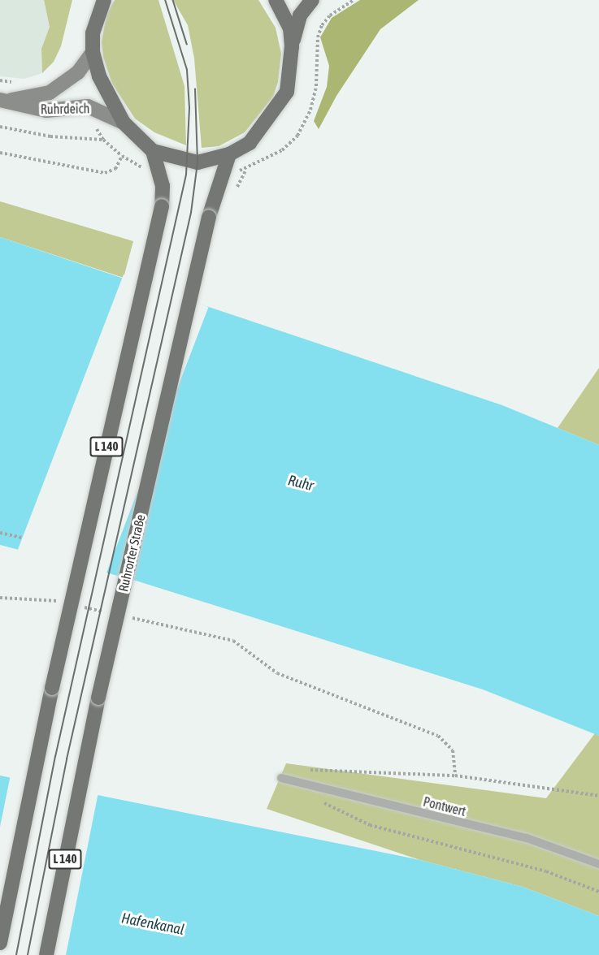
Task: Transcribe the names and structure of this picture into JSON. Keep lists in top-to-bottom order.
{
  "streets": {
    "main road": ["Ruhrdeich", "L 140", "Ruhrorter Straße"],
    "lane": ["Pontwert"]
  },
  "water": ["Ruhr", "Hafenkanal"]
}
